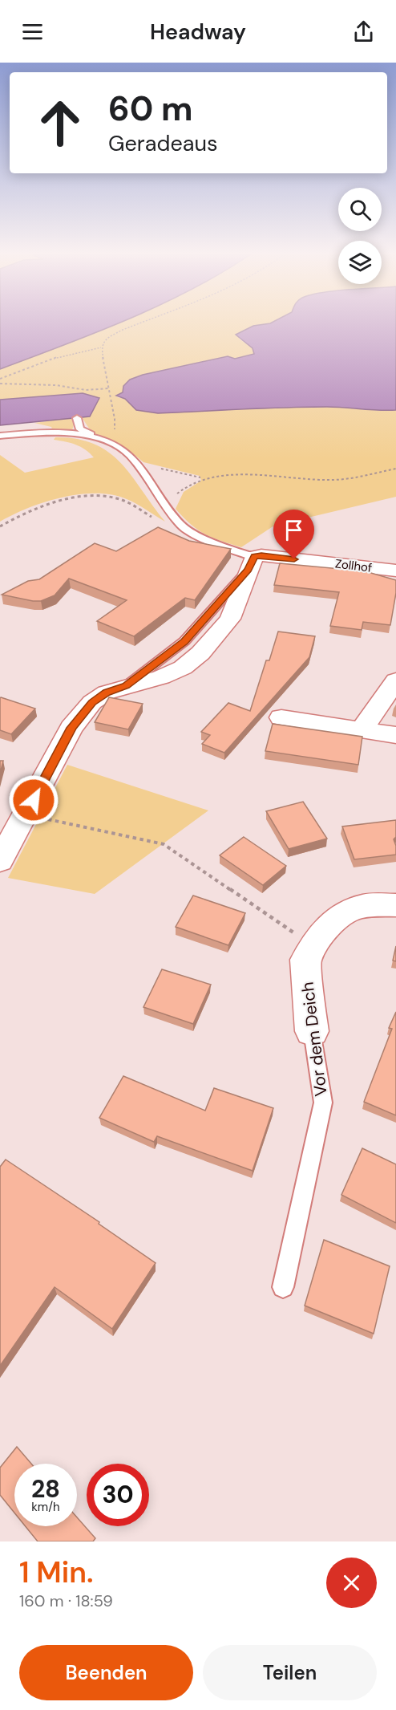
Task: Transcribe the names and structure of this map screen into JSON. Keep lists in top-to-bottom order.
{
  "streets": {
    "street": ["Zollhof", "Vor dem Deich"]
  },
  "page": {
    "header": "Headway",
    "turn": ["60 m", "Geradeaus"],
    "speed": "28 km/h",
    "limit": "30",
    "heading": ["1 Min.", "160 m · 18:59"],
    "buttons": ["Beenden", "Teilen"]
  }
}
